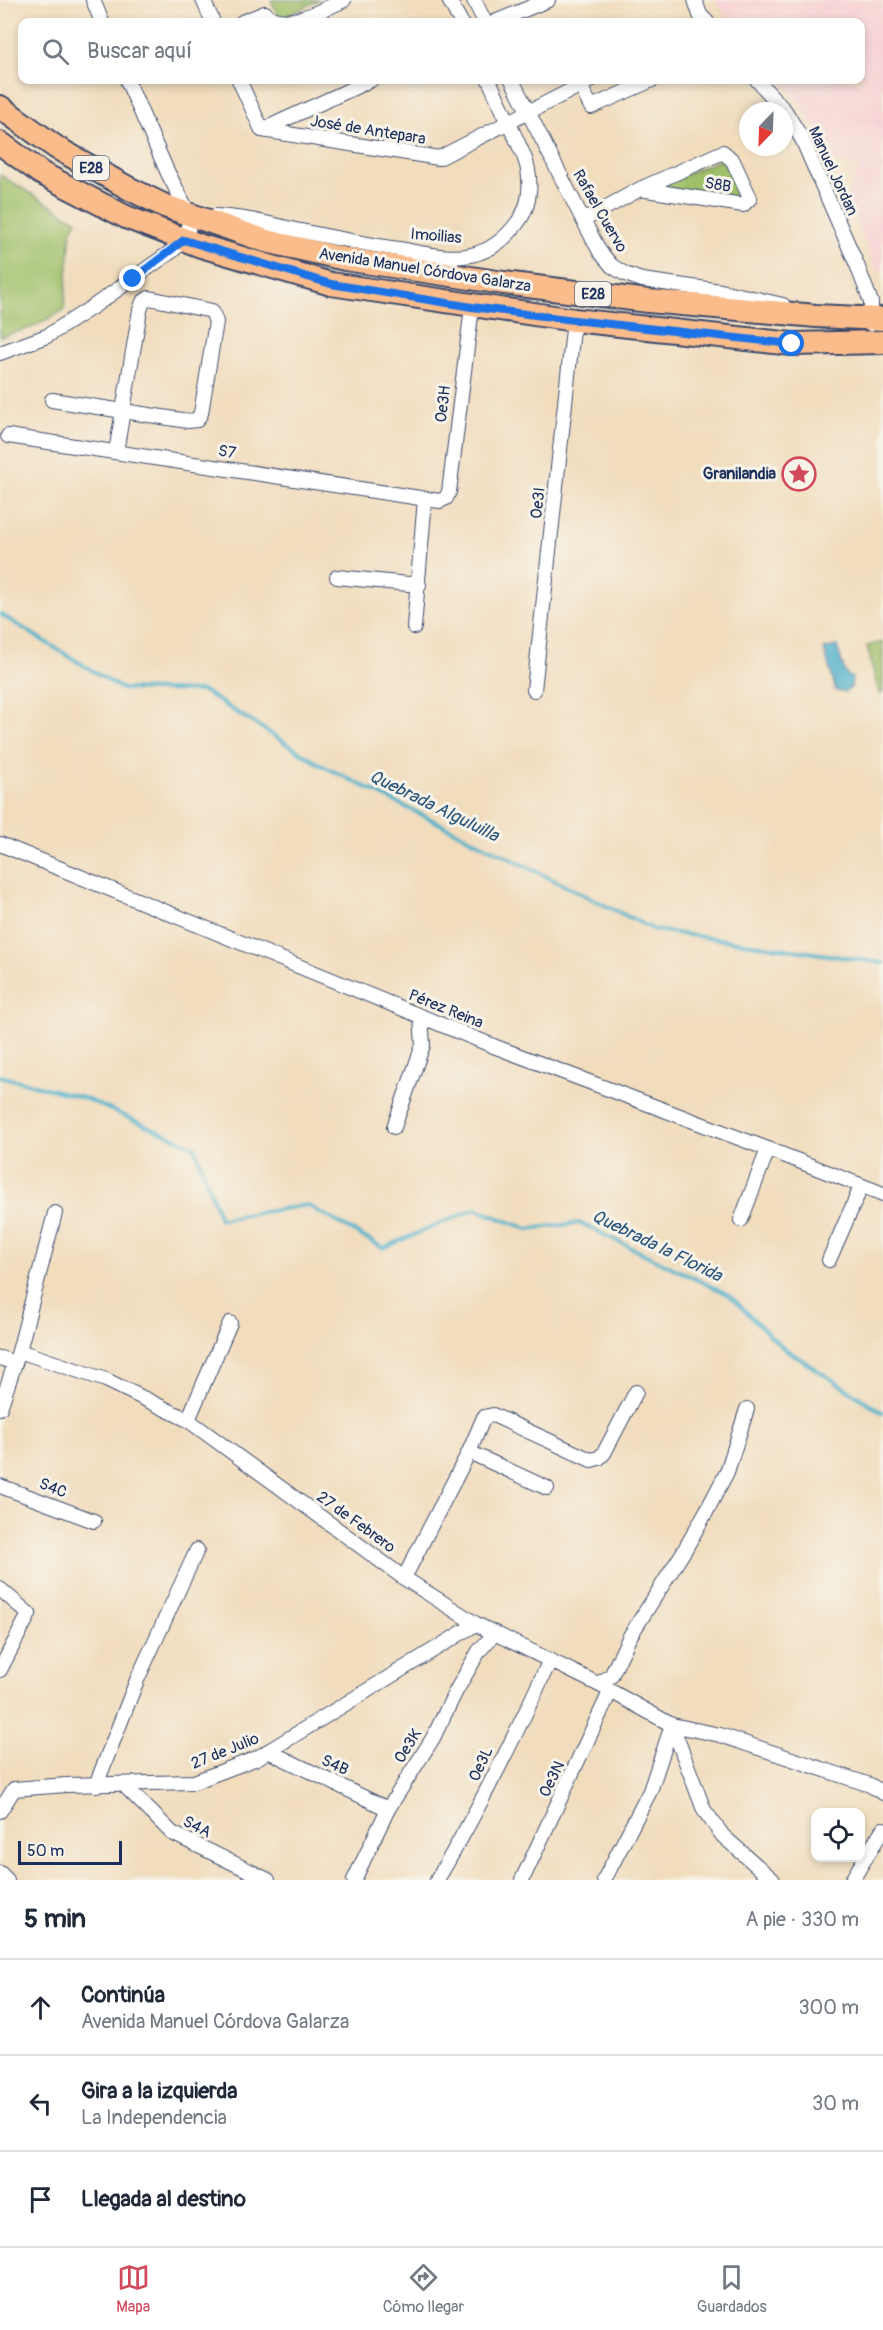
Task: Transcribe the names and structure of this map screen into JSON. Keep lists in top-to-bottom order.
{
  "streets": {
    "main road": ["E28", "Avenida Manuel Córdova Galarza"],
    "street": [
      "José de Antepara",
      "Manuel Jordan",
      "S8B",
      "Rafael Cuervo",
      "Imoilias",
      "Oe3H",
      "S7",
      "Oe3I",
      "Pérez Reina",
      "S4C",
      "27 de Febrero",
      "Oe3K",
      "27 de Julio",
      "Oe3L",
      "S4B",
      "Oe3N",
      "S4A"
    ]
  },
  "crossings": [
    ["José de Antepara", "Rafael Cuervo"],
    ["José de Antepara", "Imoilias"],
    ["Manuel Jordan", "Avenida Manuel Córdova Galarza"],
    ["S8B", "Rafael Cuervo"],
    ["Rafael Cuervo", "Avenida Manuel Córdova Galarza"],
    ["Imoilias", "Avenida Manuel Córdova Galarza"],
    ["Avenida Manuel Córdova Galarza", "Oe3H"],
    ["Avenida Manuel Córdova Galarza", "Oe3I"],
    ["Oe3H", "S7"],
    ["27 de Febrero", "Oe3K"],
    ["27 de Febrero", "27 de Julio"],
    ["27 de Febrero", "Oe3L"],
    ["27 de Febrero", "Oe3N"],
    ["Oe3K", "S4B"],
    ["27 de Julio", "S4B"],
    ["27 de Julio", "S4A"]
  ],
  "water": ["Quebrada Alguluilla", "Quebrada la Florida"],
  "places": {
    "place": ["Granilandia"]
  },
  "scale_bar": "50 m",
  "north": "bottom left",
  "page": {
    "search": "Buscar aquí",
    "scale": "50 m",
    "heading": ["5 min", "A pie · 330 m"],
    "list": [
      ["Continúa", "Avenida Manuel Córdova Galarza", "300 m"],
      ["Gira a la izquierda", "La Independencia", "30 m"],
      "Llegada al destino"
    ],
    "nav": ["Mapa", "Cómo llegar", "Guardados"]
  }
}
